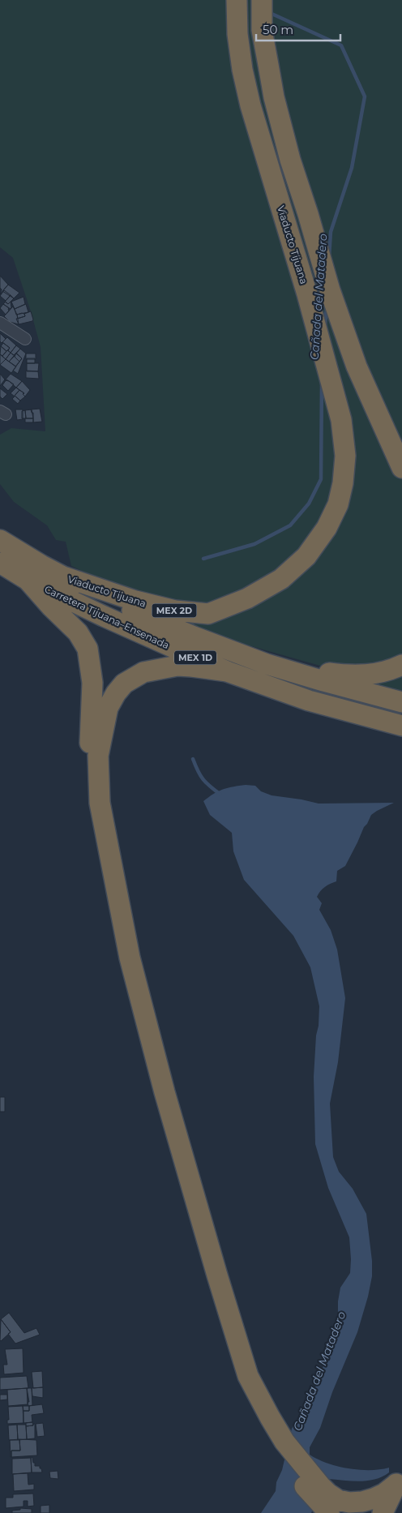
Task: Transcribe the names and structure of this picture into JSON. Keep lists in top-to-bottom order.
{
  "streets": {
    "highway": [
      "Viaducto Tijuana",
      "MEX 2D",
      "Carretera Tijuana–Ensenada",
      "MEX 1D"
    ]
  },
  "crossings": [
    ["Viaducto Tijuana", "Carretera Tijuana–Ensenada"],
    ["Carretera Tijuana–Ensenada", "MEX 1D"]
  ],
  "water": ["Cañada del Matadero"],
  "scale_bar": "50 m"
}
